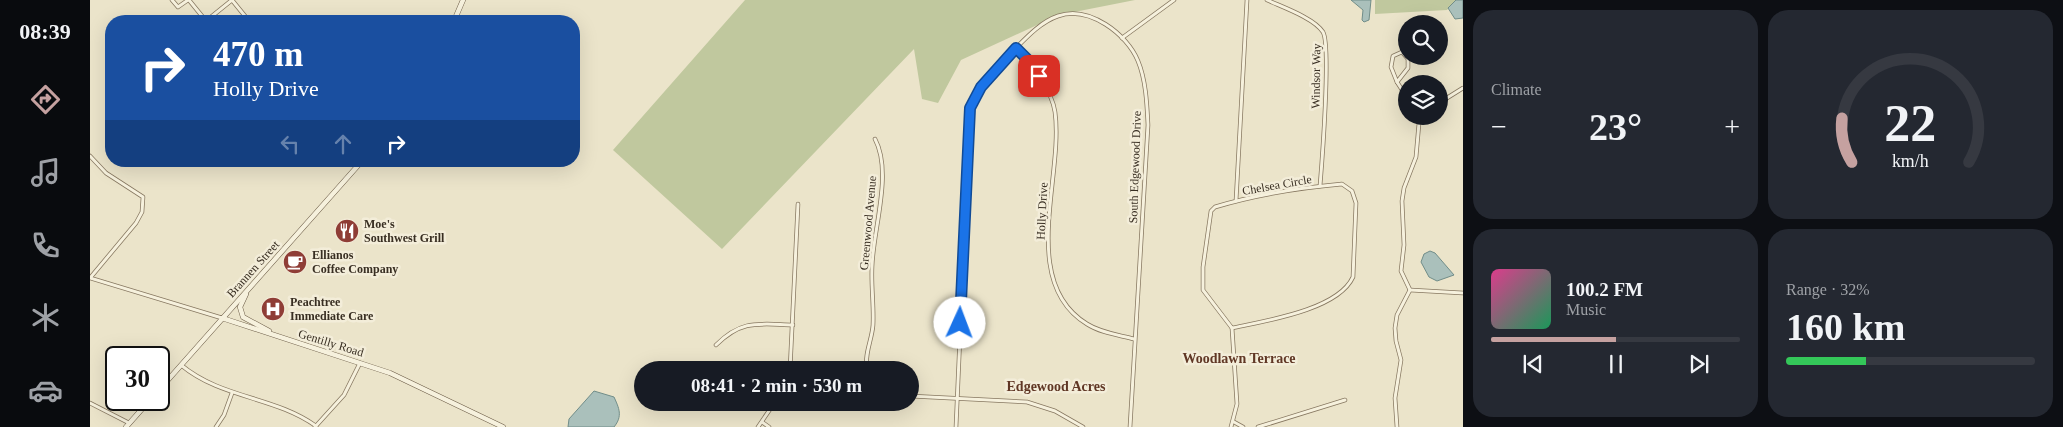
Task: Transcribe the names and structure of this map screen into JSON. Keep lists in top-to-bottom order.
{
  "streets": {
    "street": [
      "Windsor Way",
      "South Edgewood Drive",
      "Chelsea Circle",
      "Holly Drive",
      "Greenwood Avenue",
      "Brannen Street",
      "Gentilly Road"
    ]
  },
  "crossings": [
    ["Windsor Way", "Chelsea Circle"],
    ["South Edgewood Drive", "Holly Drive"],
    ["Brannen Street", "Gentilly Road"]
  ],
  "districts": ["Woodlawn Terrace", "Edgewood Acres"],
  "places": {
    "restaurant": ["Moe's Southwest Grill"],
    "cafe": ["Ellianos Coffee Company"],
    "hospital": ["Peachtree Immediate Care"]
  },
  "page": {
    "tabs": "08:39",
    "tile": [
      "Climate",
      ["Range · 32%", "160 km"]
    ],
    "turn": ["470 m", "Holly Drive"],
    "heat": ["−", "23°", "+"],
    "song": ["100.2 FM", "Music"],
    "limit": "30",
    "trip": "08:41 · 2 min · 530 m",
    "gauge": ["22", "km/h"]
  }
}
